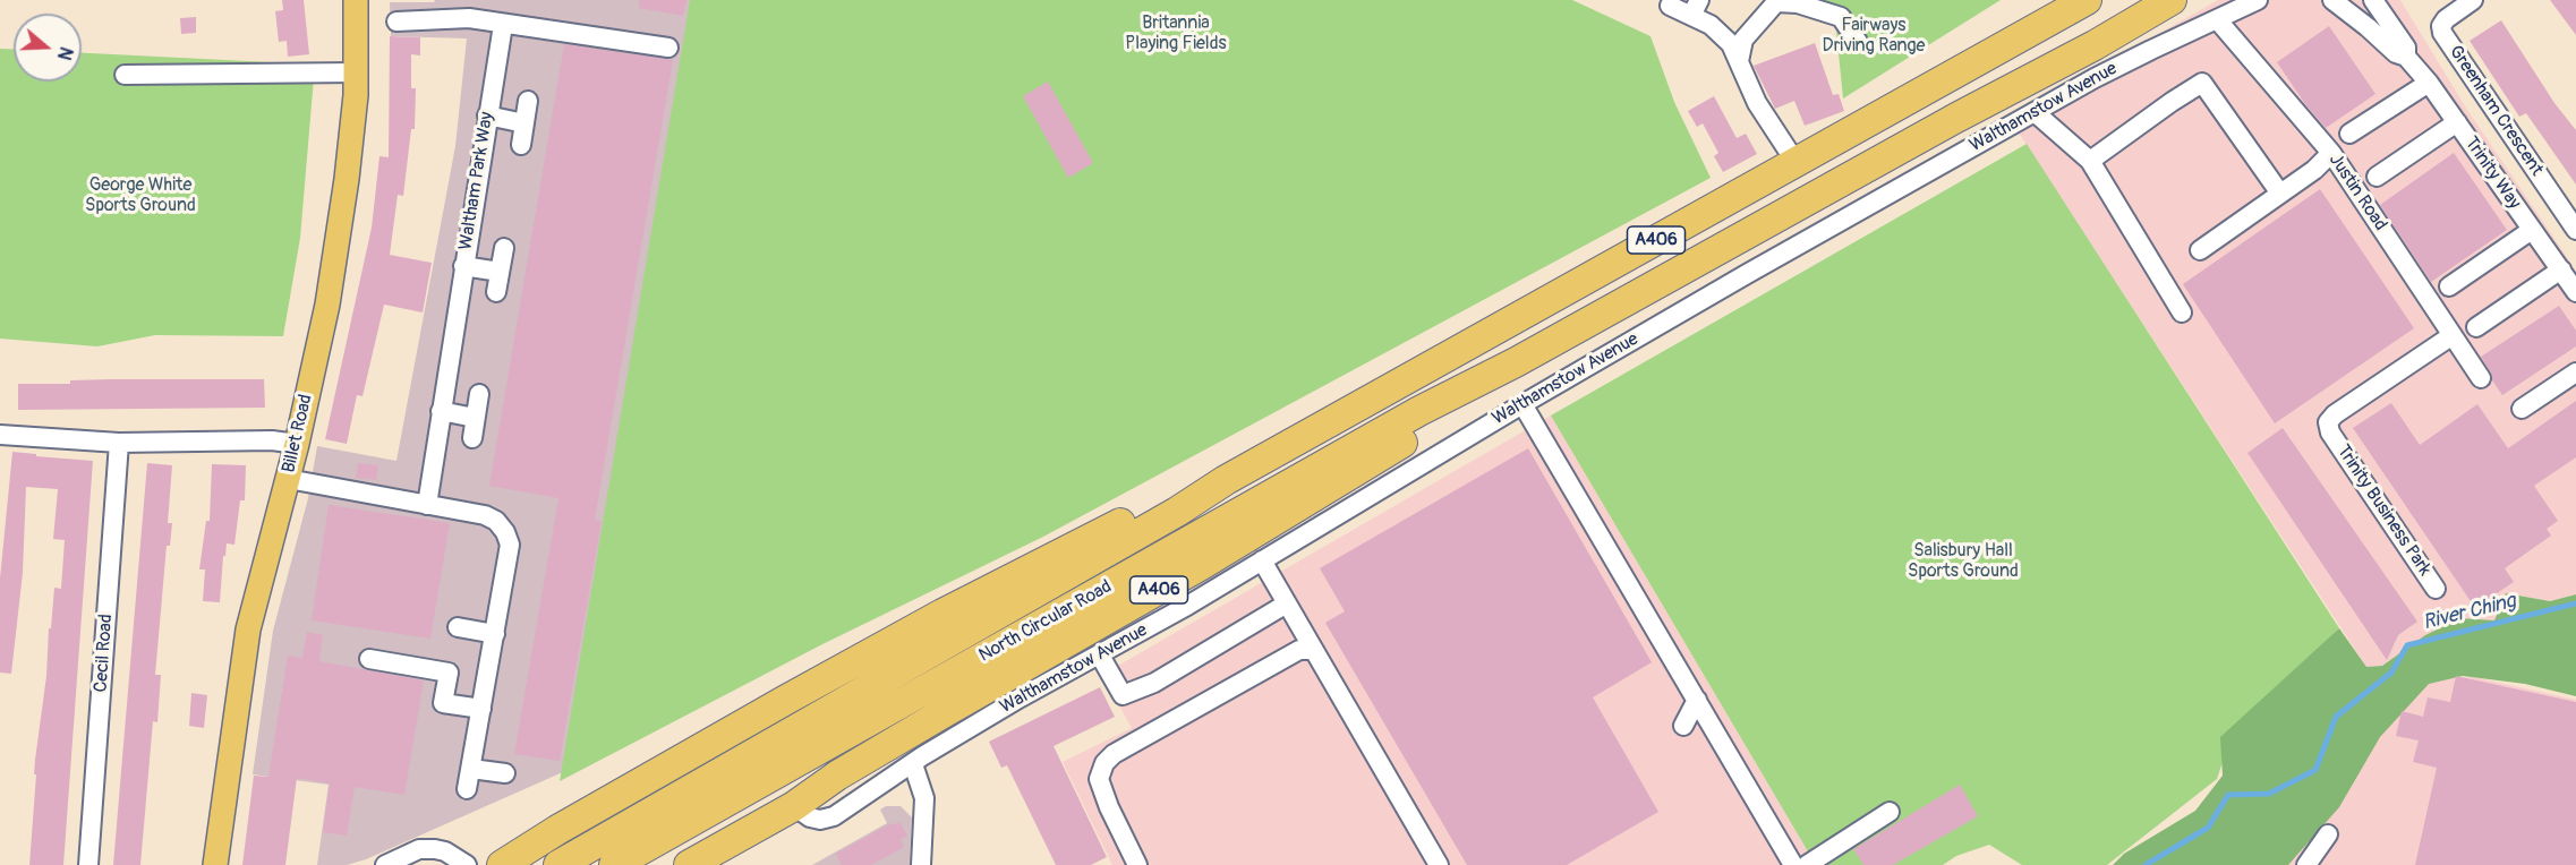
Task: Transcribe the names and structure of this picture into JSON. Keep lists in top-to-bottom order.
{
  "streets": {
    "highway": ["Walthamstow Avenue", "A406", "North Circular Road"],
    "main road": ["Billet Road"],
    "street": [
      "Greenham Crescent",
      "Trinity Way",
      "Waltham Park Way",
      "Justin Road",
      "Trinity Business Park",
      "Cecil Road"
    ]
  },
  "crossings": [
    ["Walthamstow Avenue", "Justin Road"],
    ["Walthamstow Avenue", "A406"],
    ["Walthamstow Avenue", "North Circular Road"],
    ["Justin Road", "Trinity Business Park"],
    ["A406", "North Circular Road"]
  ],
  "water": ["River Ching"],
  "parks": [
    "Britannia Playing Fields",
    "Fairways Driving Range",
    "George White Sports Ground",
    "Salisbury Hall Sports Ground"
  ],
  "north": "right"
}
